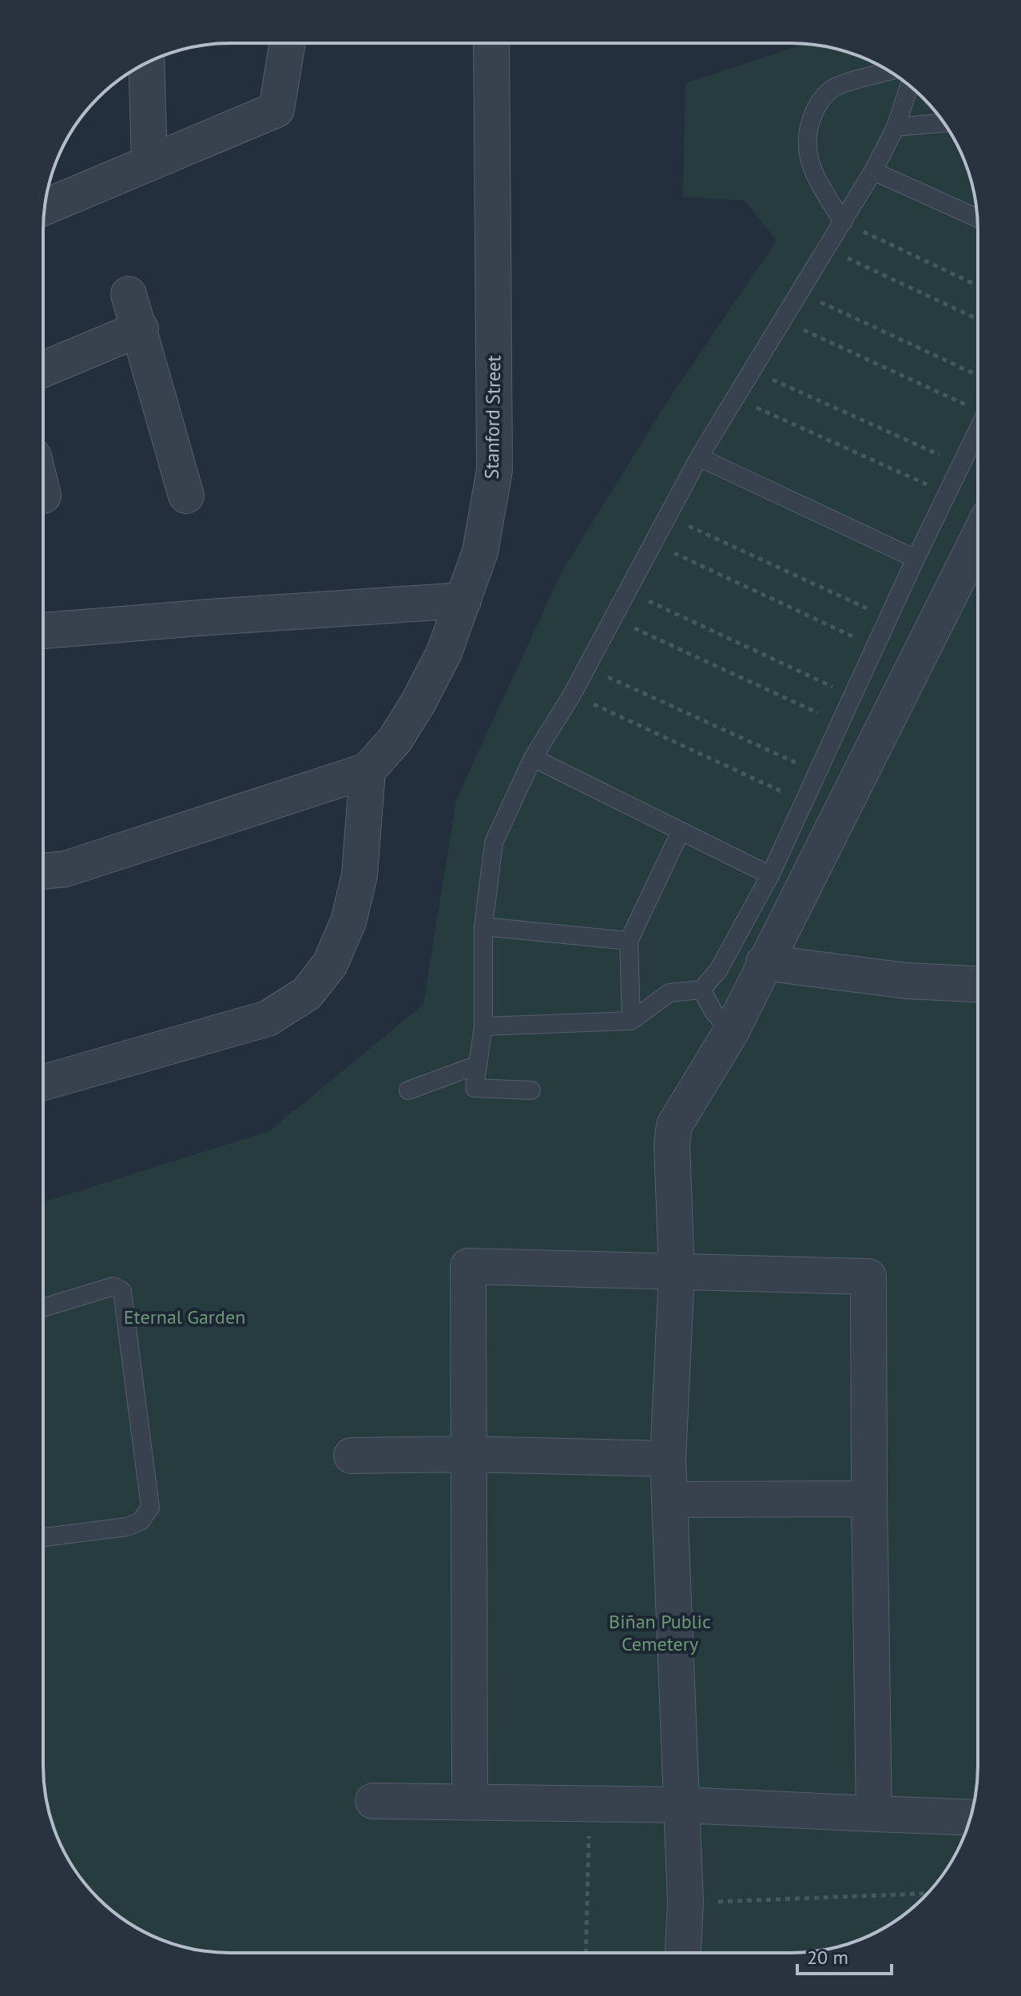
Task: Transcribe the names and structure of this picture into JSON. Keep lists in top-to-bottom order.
{
  "streets": {
    "street": ["Stanford Street"]
  },
  "parks": ["Eternal Garden", "Biñan Public Cemetery"],
  "scale_bar": "20 m"
}
